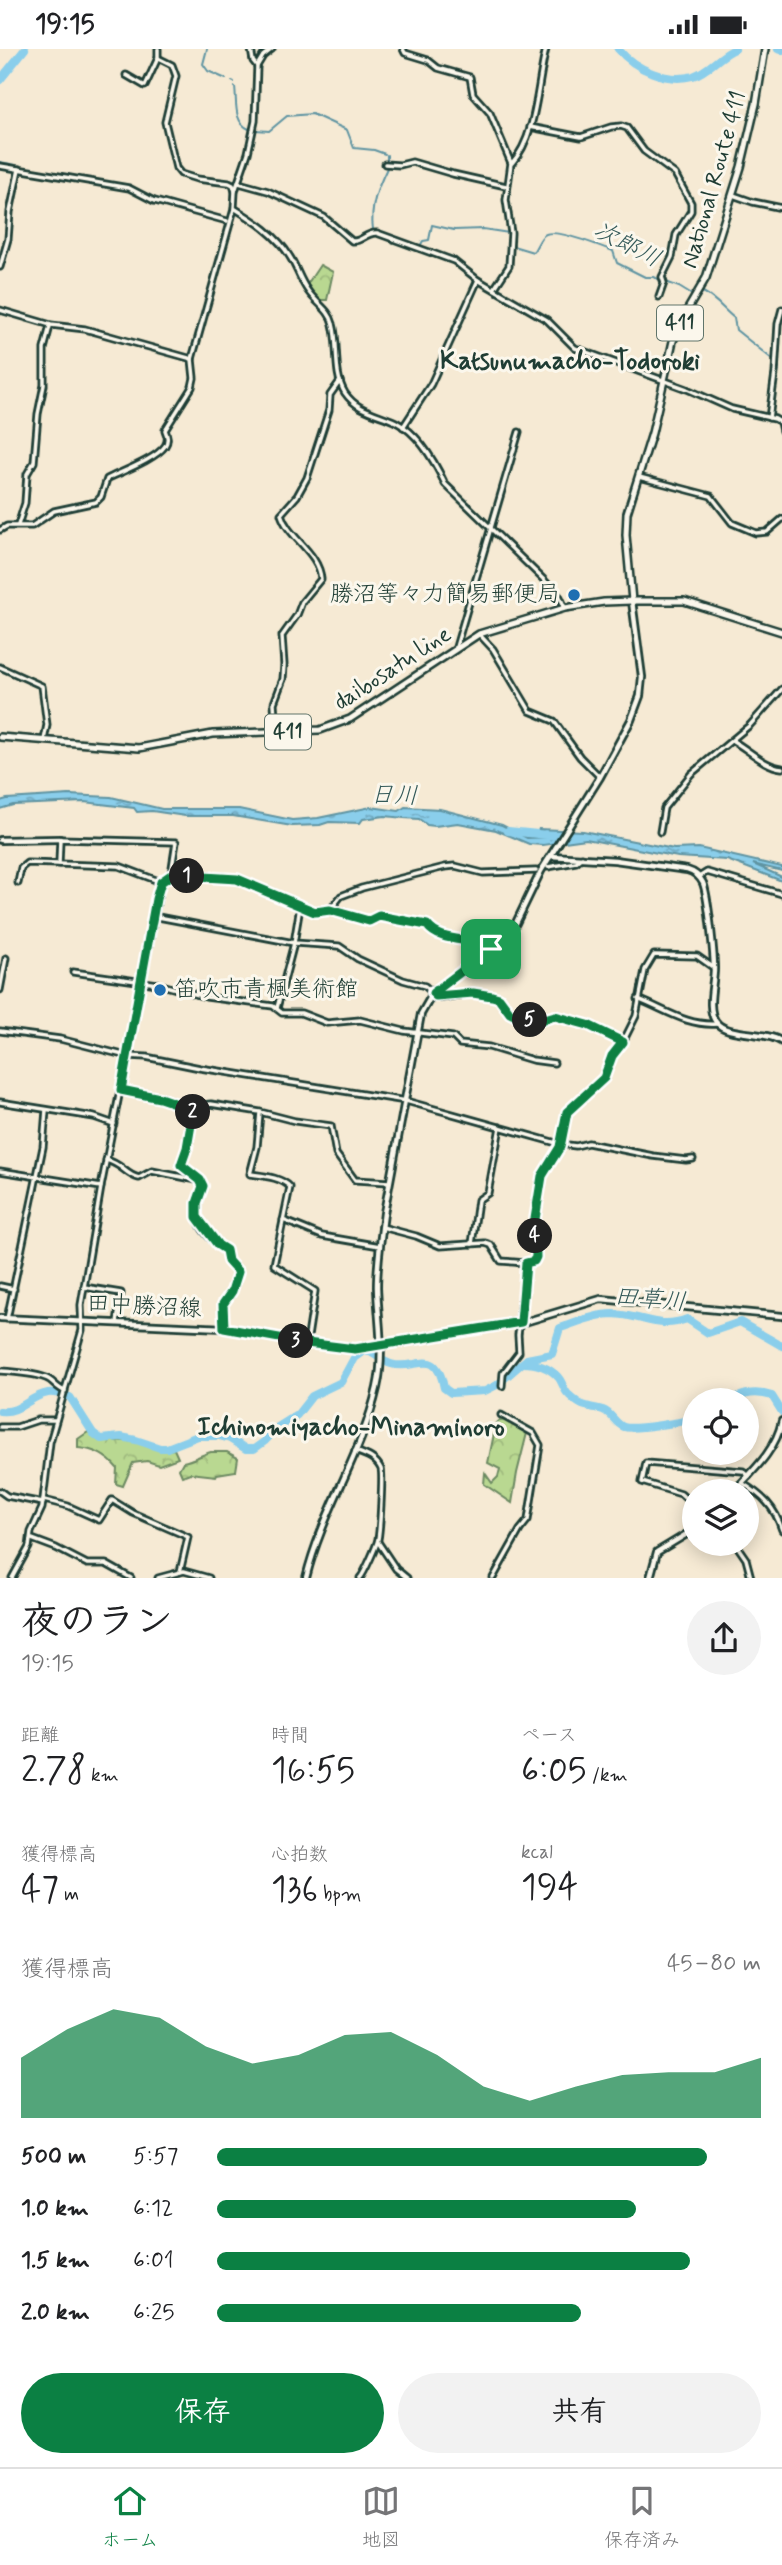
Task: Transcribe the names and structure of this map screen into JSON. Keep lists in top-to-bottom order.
{
  "streets": {
    "main road": ["National Route 411", "411", "daibosatu line"],
    "street": ["田中勝沼線"]
  },
  "crossings": [
    ["National Route 411", "daibosatu line"]
  ],
  "districts": ["Katsunumacho-Todoroki", "Ichinomiyacho-Minaminoro"],
  "water": ["次郎川", "日川", "田草川"],
  "places": ["勝沼等々力簡易郵便局", "笛吹市青楓美術館"],
  "page": {
    "status": "19:15",
    "pins": [
      "1",
      "5",
      "2",
      "4",
      "3"
    ],
    "heading": ["夜のラン", "19:15"],
    "stats": [
      ["距離", "2.78 km"],
      ["時間", "16:55"],
      ["ペース", "6:05 /km"],
      ["獲得標高", "47 m"],
      ["心拍数", "136 bpm"],
      ["kcal", "194"]
    ],
    "chart": ["獲得標高", "45–80 m"],
    "list": [
      {
        "name": "500 m",
        "note": "5:57"
      },
      {
        "name": "1.0 km",
        "note": "6:12"
      },
      {
        "name": "1.5 km",
        "note": "6:01"
      },
      {
        "name": "2.0 km",
        "note": "6:25"
      }
    ],
    "buttons": ["保存", "共有"],
    "tabs": ["ホーム", "地図", "保存済み"]
  }
}
